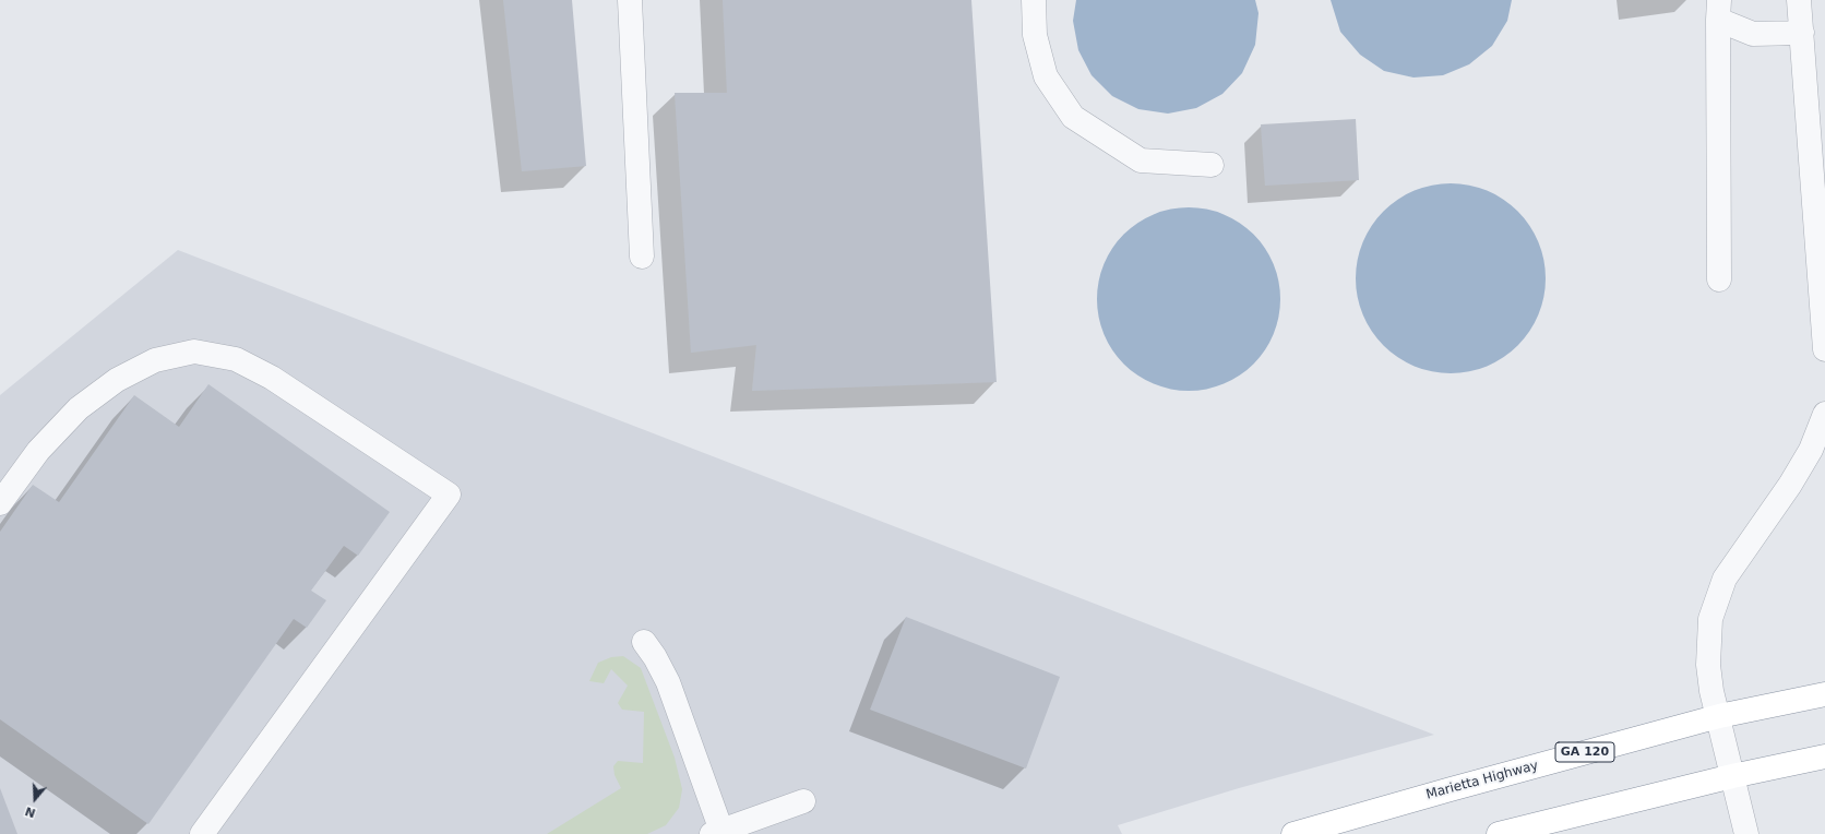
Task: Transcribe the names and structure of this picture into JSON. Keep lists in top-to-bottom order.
{
  "streets": {
    "highway": ["GA 120", "Marietta Highway"]
  },
  "north": "bottom"
}
